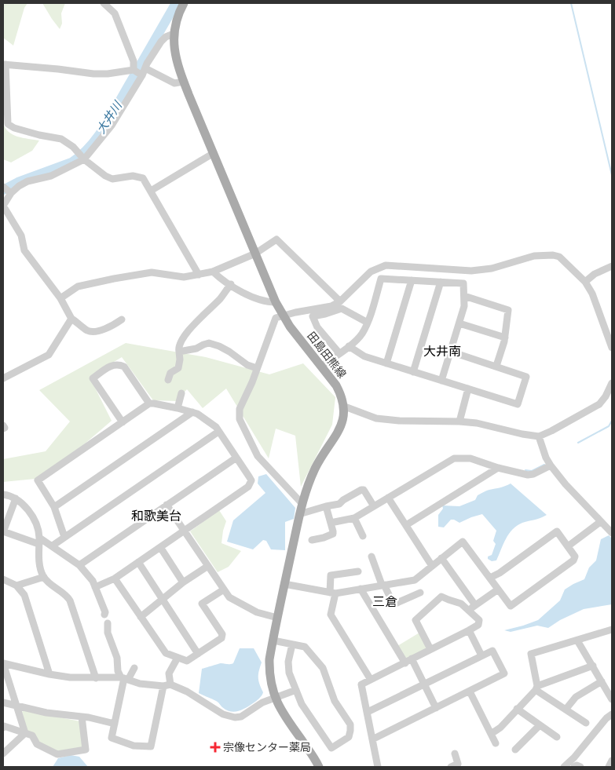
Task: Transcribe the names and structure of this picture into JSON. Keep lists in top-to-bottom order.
{
  "streets": {
    "main road": ["田島田熊線"]
  },
  "districts": ["大井南", "和歌美台", "三倉"],
  "water": ["大井川"],
  "places": {
    "health": ["宗像センター薬局"]
  }
}
